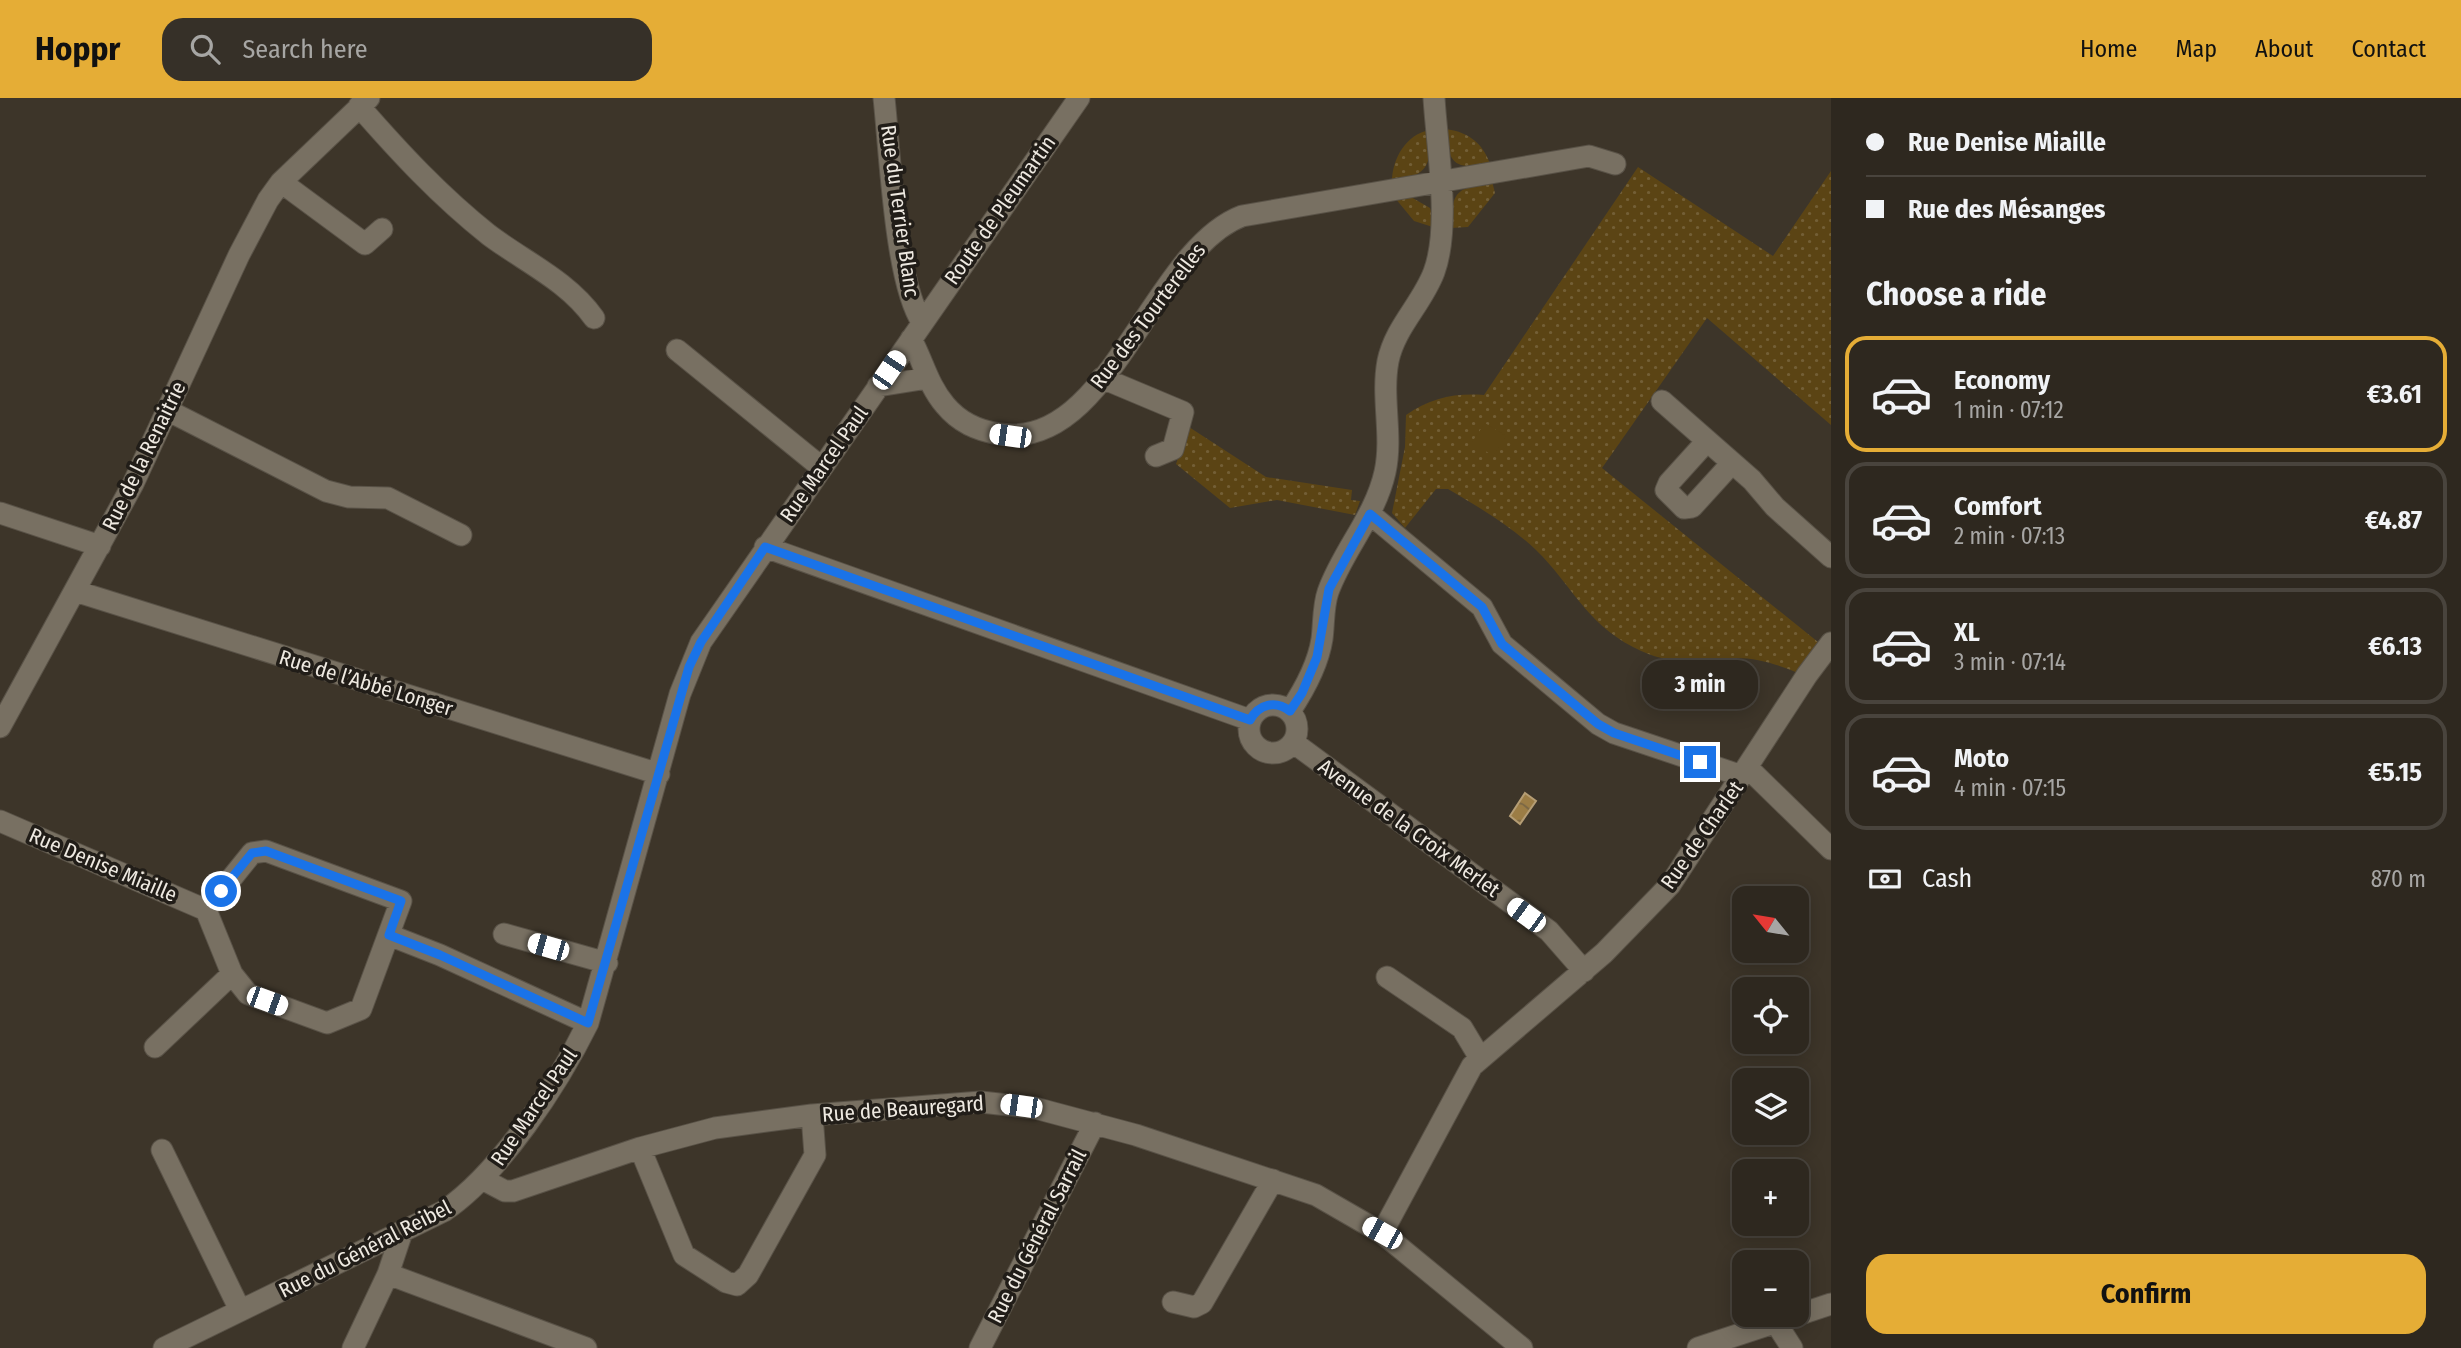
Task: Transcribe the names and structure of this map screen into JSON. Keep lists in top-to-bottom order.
{
  "streets": {
    "street": [
      "Route de Pleumartin",
      "Rue du Terrier Blanc",
      "Rue des Tourterelles",
      "Rue de la Renaitrie",
      "Rue Marcel Paul",
      "Rue de l’Abbé Longer",
      "Avenue de la Croix Merlet",
      "Rue de Charlet",
      "Rue Denise Miaille",
      "Rue de Beauregard",
      "Rue du Général Sarrail",
      "Rue du Général Reibel"
    ]
  },
  "crossings": [
    ["Route de Pleumartin", "Rue du Terrier Blanc"],
    ["Route de Pleumartin", "Rue des Tourterelles"],
    ["Route de Pleumartin", "Rue Marcel Paul"],
    ["Rue du Terrier Blanc", "Rue des Tourterelles"],
    ["Rue du Terrier Blanc", "Rue Marcel Paul"],
    ["Rue des Tourterelles", "Rue Marcel Paul"],
    ["Rue de la Renaitrie", "Rue de l’Abbé Longer"],
    ["Rue Marcel Paul", "Rue de l’Abbé Longer"],
    ["Rue Marcel Paul", "Rue de Beauregard"],
    ["Rue Marcel Paul", "Rue du Général Reibel"],
    ["Avenue de la Croix Merlet", "Rue de Charlet"],
    ["Rue de Charlet", "Rue de Beauregard"],
    ["Rue de Beauregard", "Rue du Général Sarrail"],
    ["Rue de Beauregard", "Rue du Général Reibel"]
  ],
  "north": "top left",
  "page": {
    "header": "Hoppr",
    "search": "Search here",
    "nav": [
      "Home",
      "Map",
      "About",
      "Contact"
    ],
    "banner": ["Rue Denise Miaille", "Rue des Mésanges"],
    "heading": "Choose a ride",
    "list": [
      {
        "name": "Economy",
        "note": "1 min · 07:12",
        "value": "€3.61"
      },
      {
        "name": "Comfort",
        "note": "2 min · 07:13",
        "value": "€4.87"
      },
      {
        "name": "XL",
        "note": "3 min · 07:14",
        "value": "€6.13"
      },
      {
        "name": "Moto",
        "note": "4 min · 07:15",
        "value": "€5.15"
      }
    ],
    "bubble": "3 min",
    "pay": ["Cash", "870 m"],
    "map_buttons": ["+", "−"],
    "buttons": "Confirm"
  }
}
